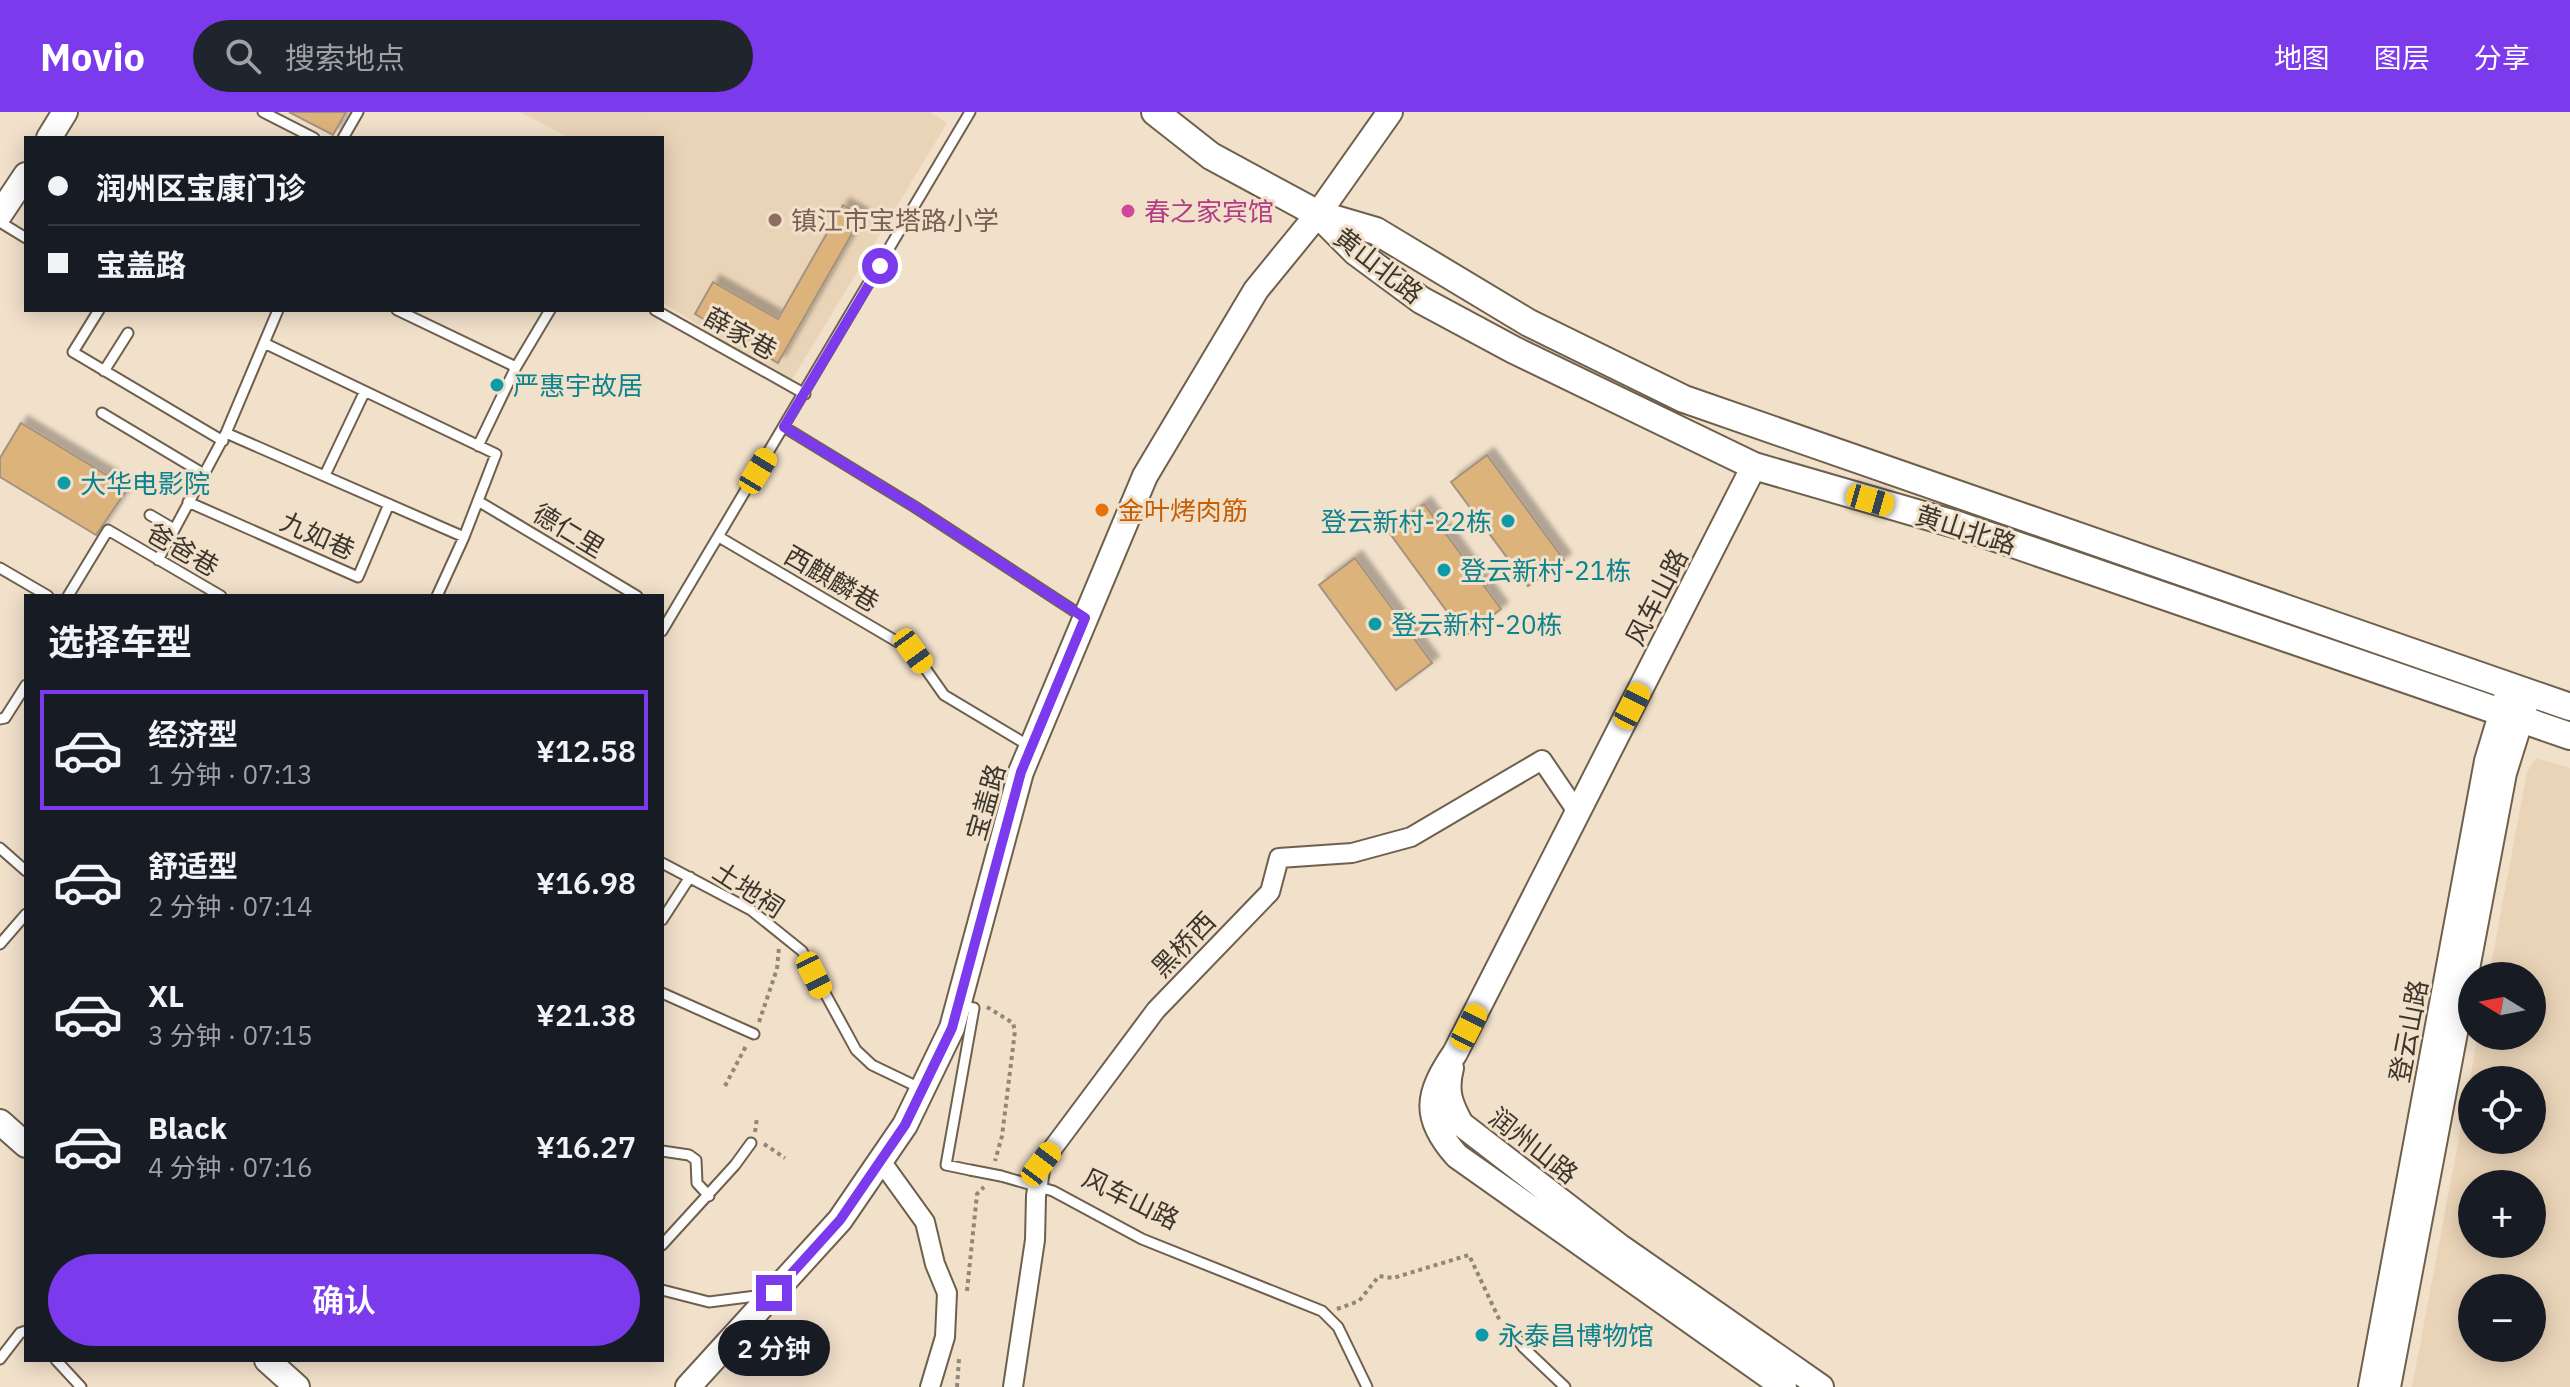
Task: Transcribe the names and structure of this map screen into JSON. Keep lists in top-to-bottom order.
{
  "streets": {
    "main road": ["黄山北路"],
    "street": [
      "风车山路",
      "宝盖路",
      "黑桥西",
      "登云山路",
      "润州山路"
    ],
    "lane": [
      "薛家巷",
      "德仁里",
      "九如巷",
      "爸爸巷",
      "西麒麟巷",
      "土地祠"
    ]
  },
  "crossings": [
    ["黄山北路", "风车山路"],
    ["黄山北路", "宝盖路"],
    ["黄山北路", "登云山路"],
    ["西麒麟巷", "宝盖路"],
    ["风车山路", "宝盖路"],
    ["风车山路", "黑桥西"],
    ["风车山路", "润州山路"],
    ["宝盖路", "土地祠"]
  ],
  "places": [
    "春之家宾馆",
    "镇江市宝塔路小学",
    "严惠宇故居",
    "大华电影院",
    "金叶烤肉筋",
    "登云新村-22栋",
    "登云新村-21栋",
    "登云新村-20栋",
    "永泰昌博物馆"
  ],
  "north": "left",
  "page": {
    "header": "Movio",
    "search": "搜索地点",
    "nav": ["地图", "图层", "分享"],
    "banner": ["润州区宝康门诊", "宝盖路"],
    "heading": "选择车型",
    "list": [
      {
        "name": "经济型",
        "note": "1 分钟 · 07:13",
        "value": "¥12.58"
      },
      {
        "name": "舒适型",
        "note": "2 分钟 · 07:14",
        "value": "¥16.98"
      },
      {
        "name": "XL",
        "note": "3 分钟 · 07:15",
        "value": "¥21.38"
      },
      {
        "name": "Black",
        "note": "4 分钟 · 07:16",
        "value": "¥16.27"
      }
    ],
    "map_buttons": ["+", "−"],
    "buttons": "确认",
    "bubble": "2 分钟"
  }
}
